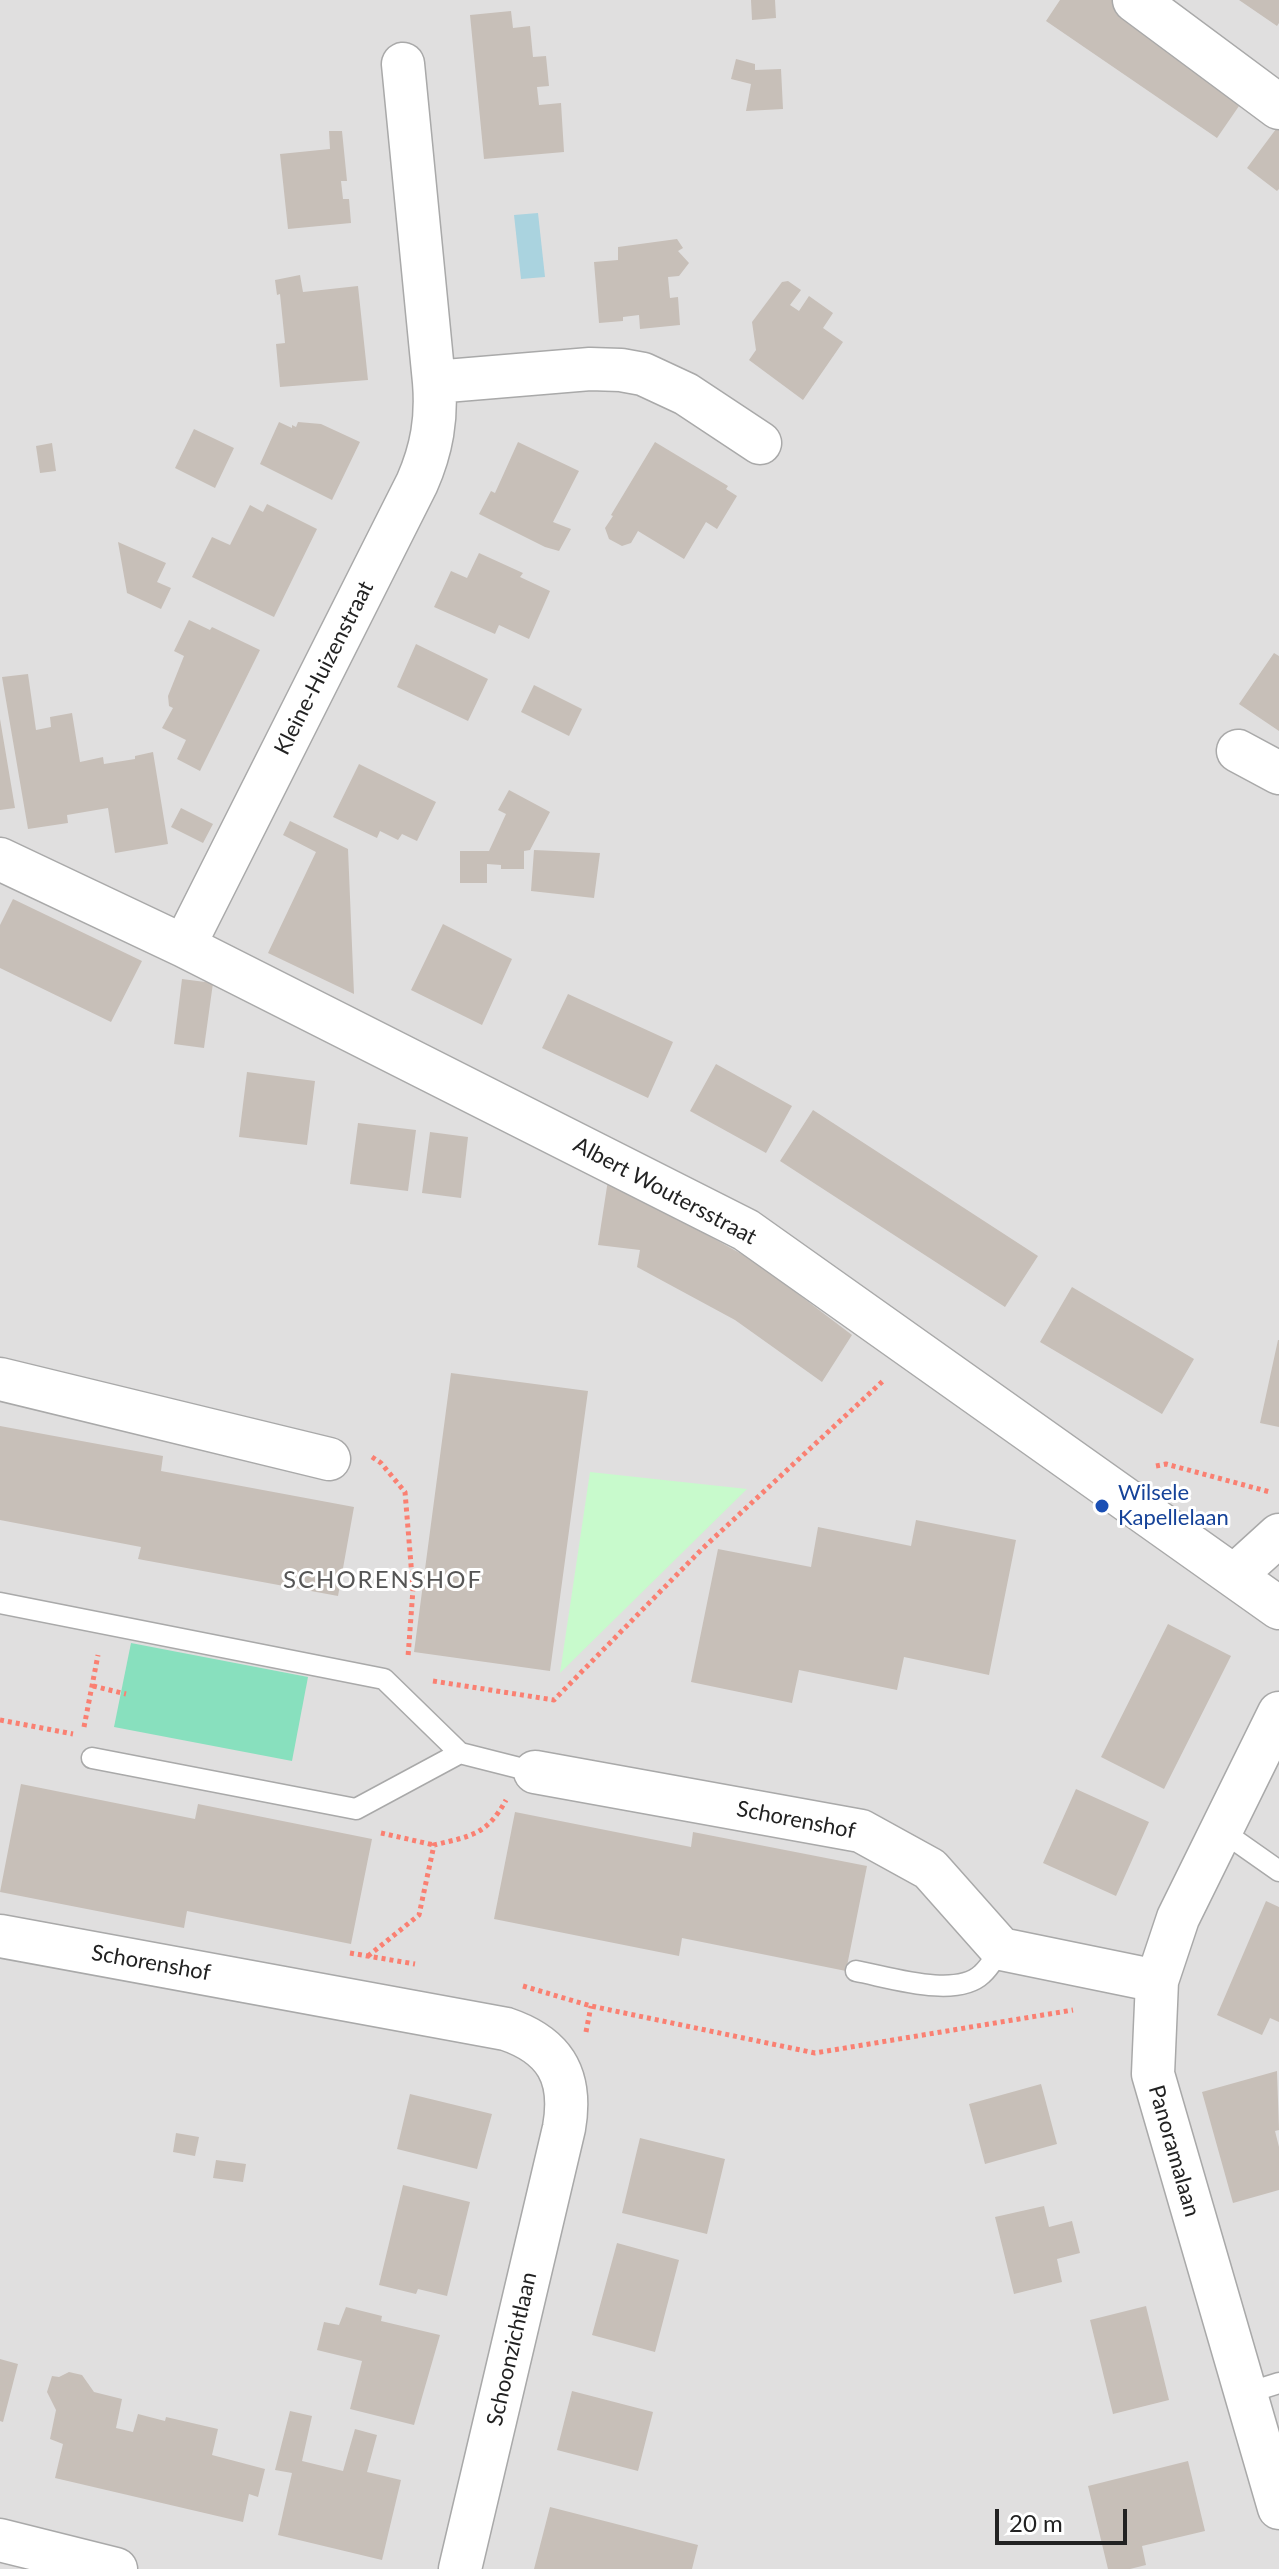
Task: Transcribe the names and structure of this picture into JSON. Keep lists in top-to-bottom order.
{
  "streets": {
    "street": [
      "Kleine-Huizenstraat",
      "Albert Woutersstraat",
      "Schorenshof",
      "Panoramalaan",
      "Schoonzichtlaan"
    ]
  },
  "crossings": [
    ["Kleine-Huizenstraat", "Albert Woutersstraat"],
    ["Schorenshof", "Schoonzichtlaan"]
  ],
  "districts": ["SCHORENSHOF"],
  "places": ["Wilsele Kapellelaan"],
  "scale_bar": "20 m"
}
